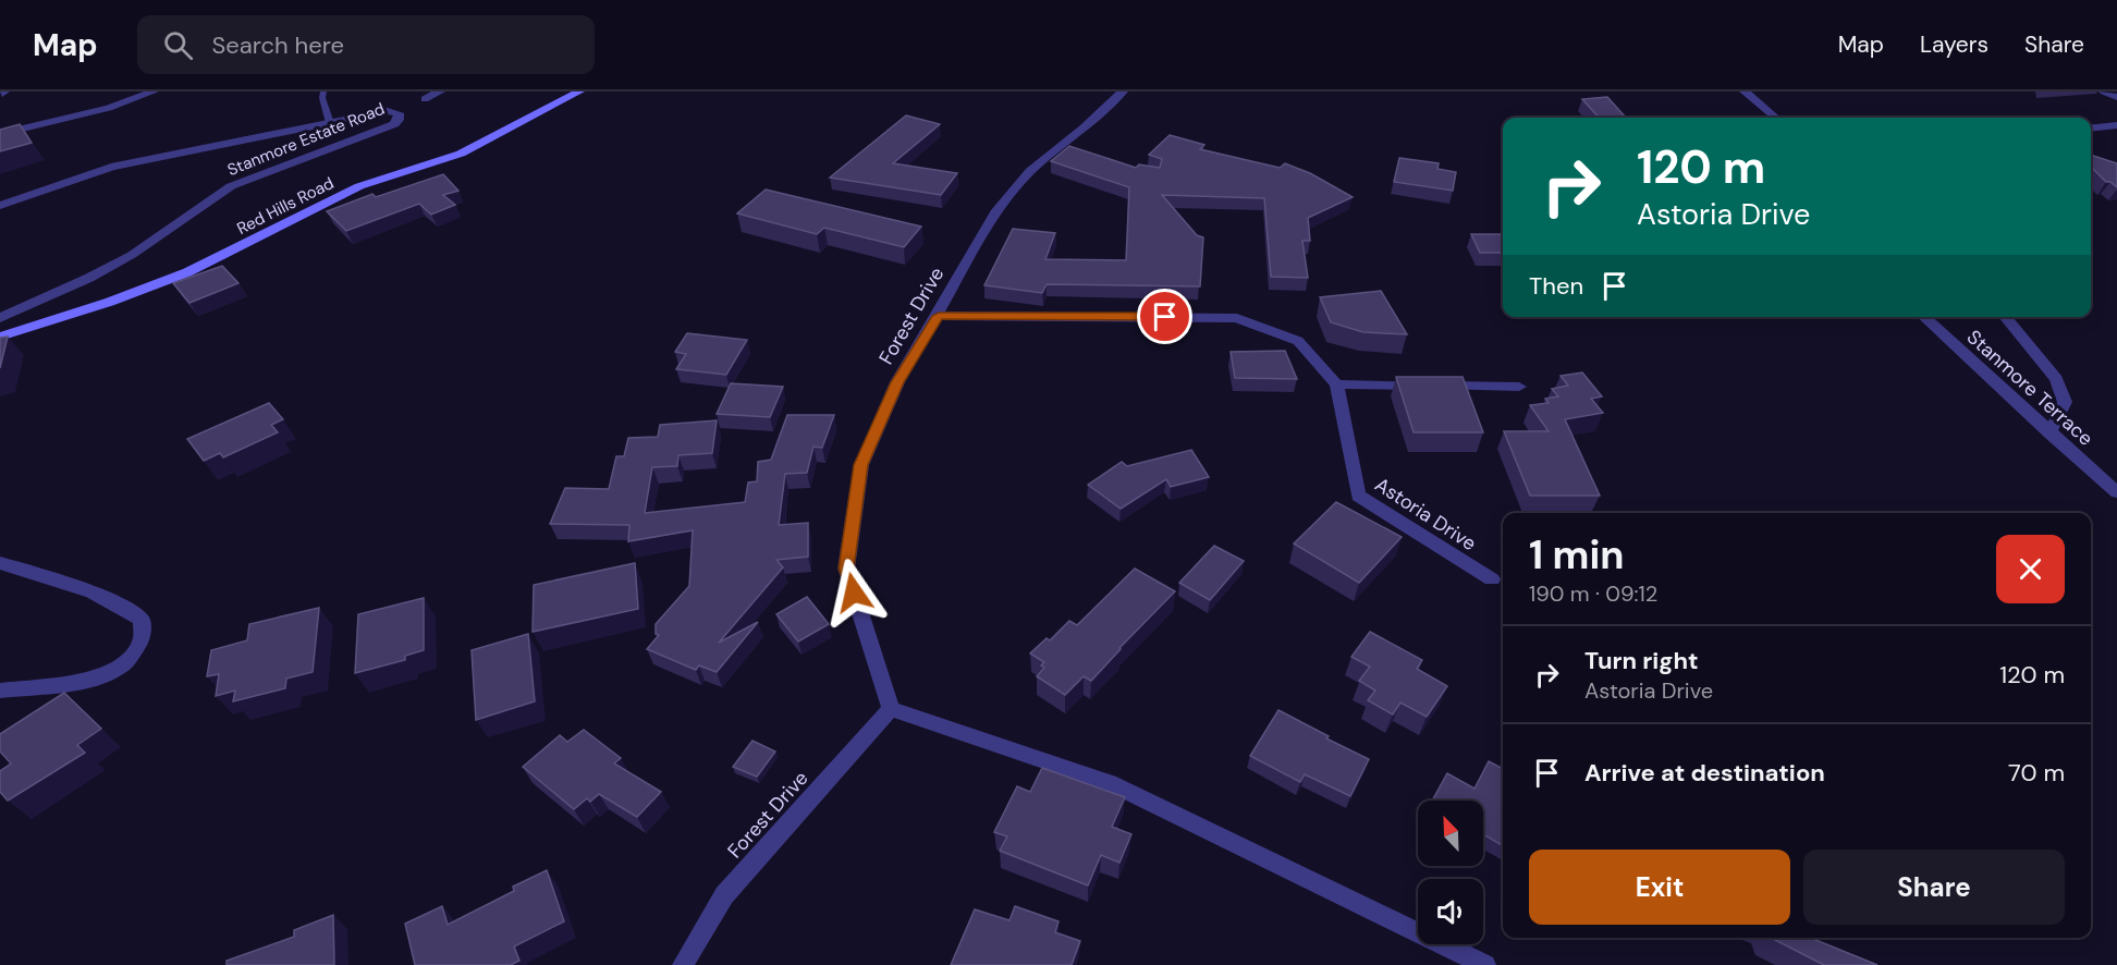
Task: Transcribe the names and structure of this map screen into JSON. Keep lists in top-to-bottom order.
{
  "streets": {
    "main road": ["Red Hills Road"],
    "street": [
      "Stanmore Estate Road",
      "Forest Drive",
      "Stanmore Terrace",
      "Astoria Drive"
    ]
  },
  "north": "top left",
  "page": {
    "header": "Map",
    "search": "Search here",
    "nav": ["Map", "Layers", "Share"],
    "turn": ["120 m", "Astoria Drive"],
    "then": "Then",
    "heading": ["1 min", "190 m · 09:12"],
    "list": [
      {
        "name": "Turn right",
        "note": "Astoria Drive",
        "value": "120 m"
      },
      {
        "name": "Arrive at destination",
        "value": "70 m"
      }
    ],
    "buttons": ["Exit", "Share"]
  }
}
